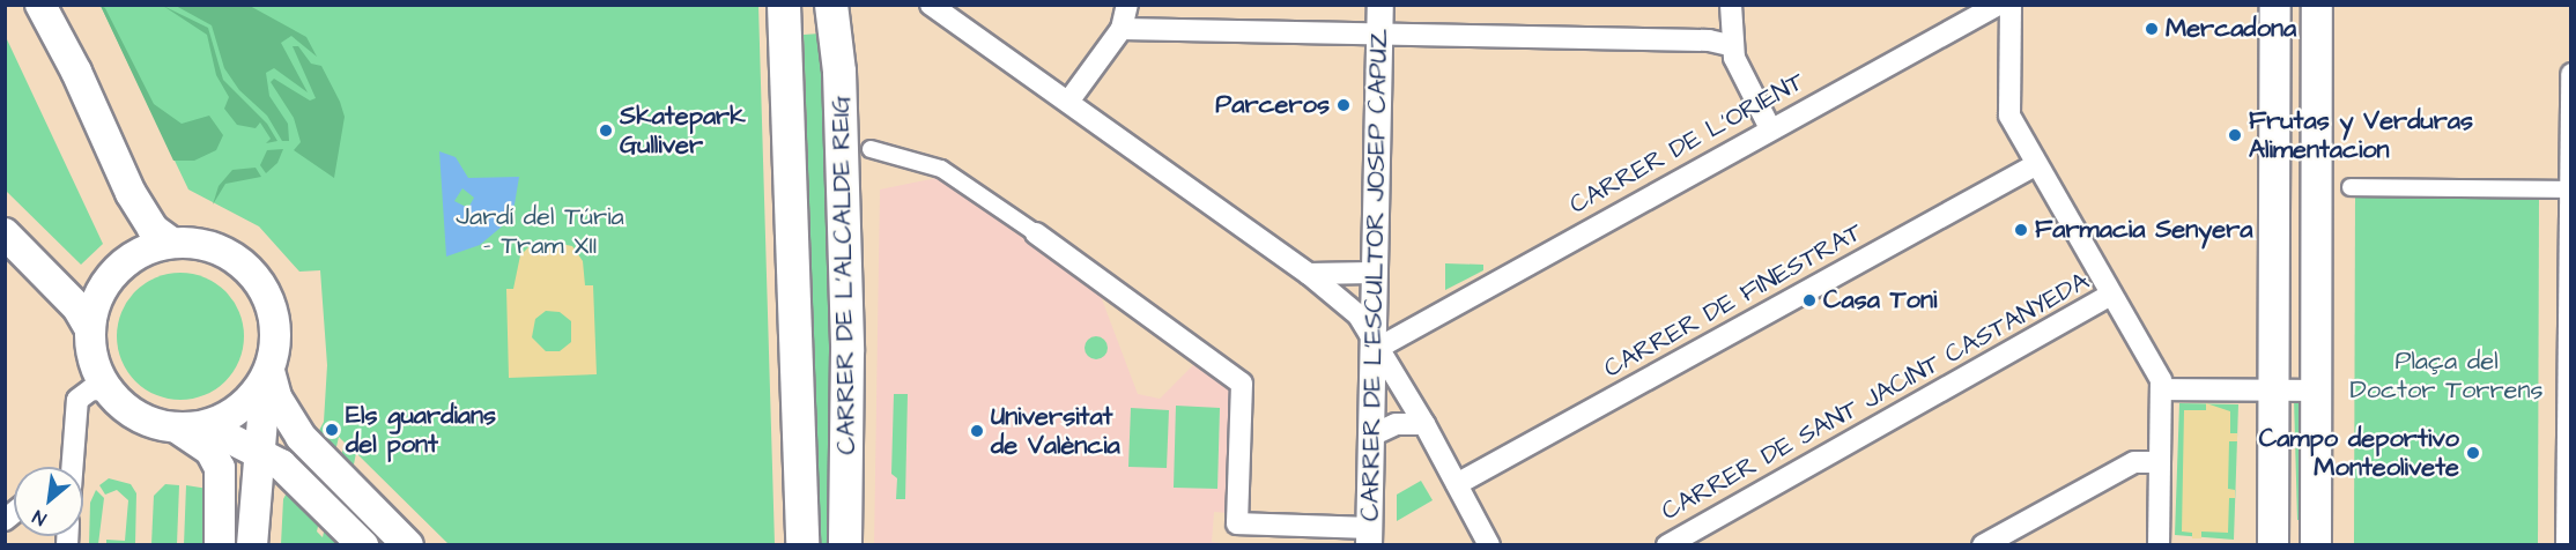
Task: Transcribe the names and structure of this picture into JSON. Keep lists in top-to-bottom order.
{
  "streets": {
    "main road": ["CARRER DE L'ALCALDE REIG"],
    "street": [
      "CARRER DE L’ORIENT",
      "CARRER DE L'ESCULTOR JOSEP CAPUZ",
      "CARRER DE FINESTRAT",
      "CARRER DE SANT JACINT CASTANYEDA"
    ]
  },
  "crossings": [
    ["CARRER DE L’ORIENT", "CARRER DE L'ESCULTOR JOSEP CAPUZ"]
  ],
  "parks": ["Jardí del Túria - Tram XII", "Plaça del Doctor Torrens"],
  "places": [
    "Mercadona",
    "Parceros",
    "Skatepark Gulliver",
    "Frutas y Verduras Alimentacion",
    "Farmacia Senyera",
    "Casa Toni",
    "Els guardians del pont",
    "Universitat de València",
    "Campo deportivo Monteolivete"
  ],
  "north": "bottom left"
}
